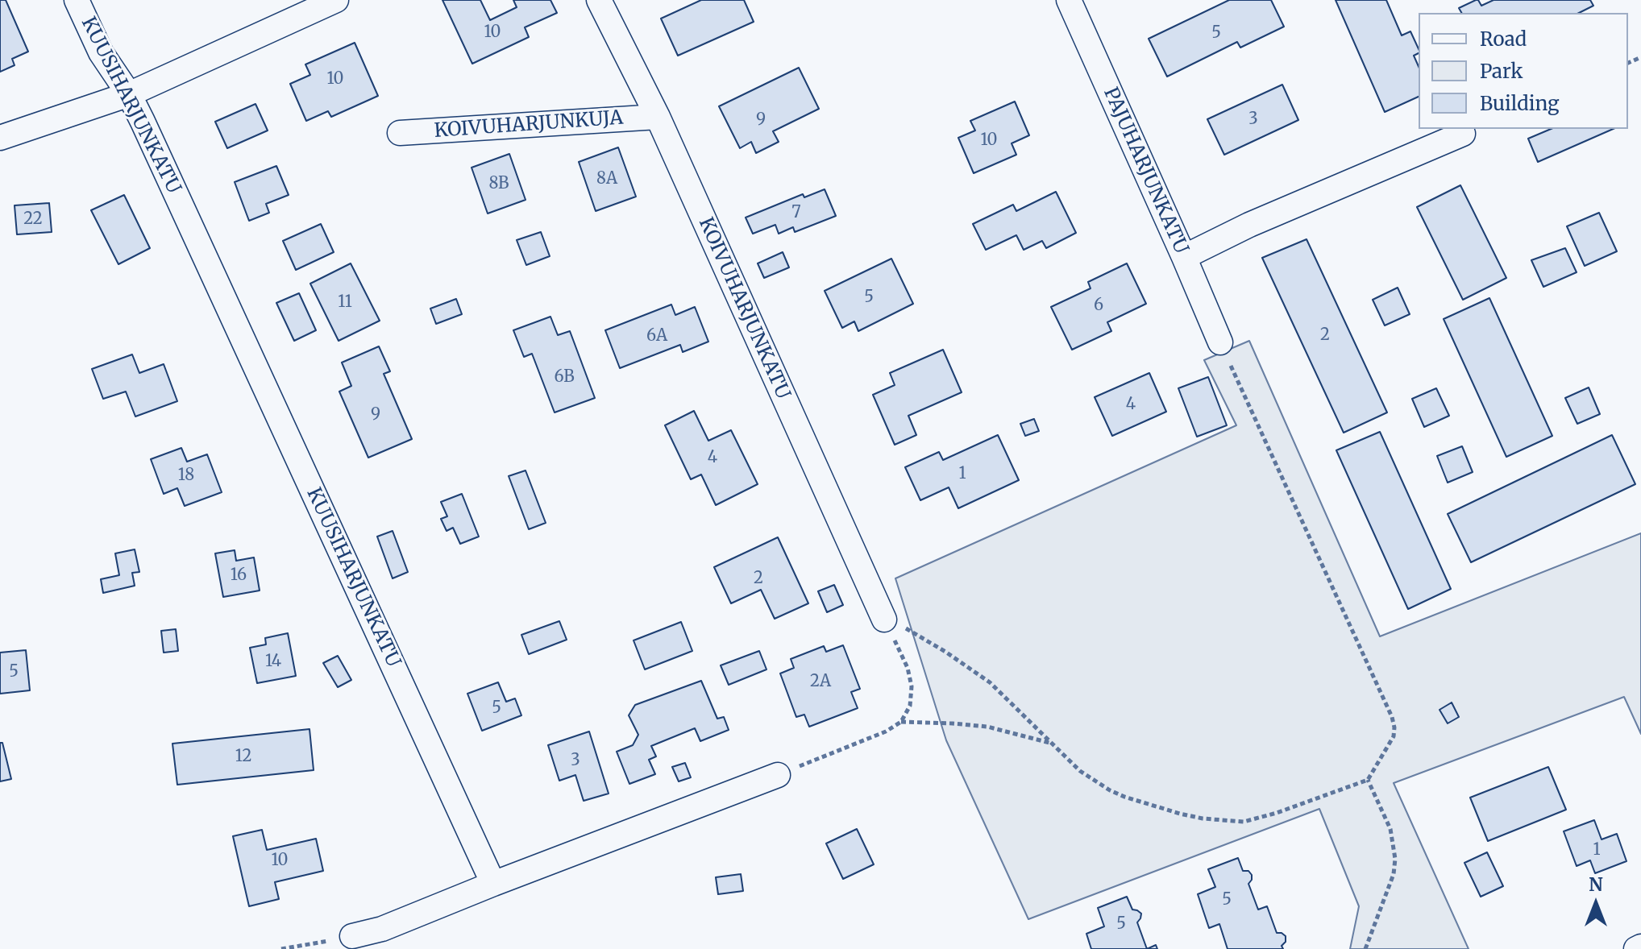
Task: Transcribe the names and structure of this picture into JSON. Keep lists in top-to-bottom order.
{
  "streets": {
    "street": [
      "KUUSIHARJUNKATU",
      "KOIVUHARJUNKUJA",
      "PAJUHARJUNKATU",
      "KOIVUHARJUNKATU"
    ]
  },
  "crossings": [
    ["KOIVUHARJUNKUJA", "KOIVUHARJUNKATU"]
  ],
  "house_numbers": [
    "10",
    "5",
    "10",
    "3",
    "9",
    "10",
    "8A",
    "8B",
    "7",
    "22",
    "5",
    "11",
    "6",
    "2",
    "6A",
    "6B",
    "4",
    "9",
    "4",
    "1",
    "18",
    "16",
    "2",
    "14",
    "5",
    "2A",
    "5",
    "12",
    "3",
    "1",
    "10",
    "5",
    "5"
  ],
  "legend": ["Road", "Park", "Building"],
  "north": "top"
}
